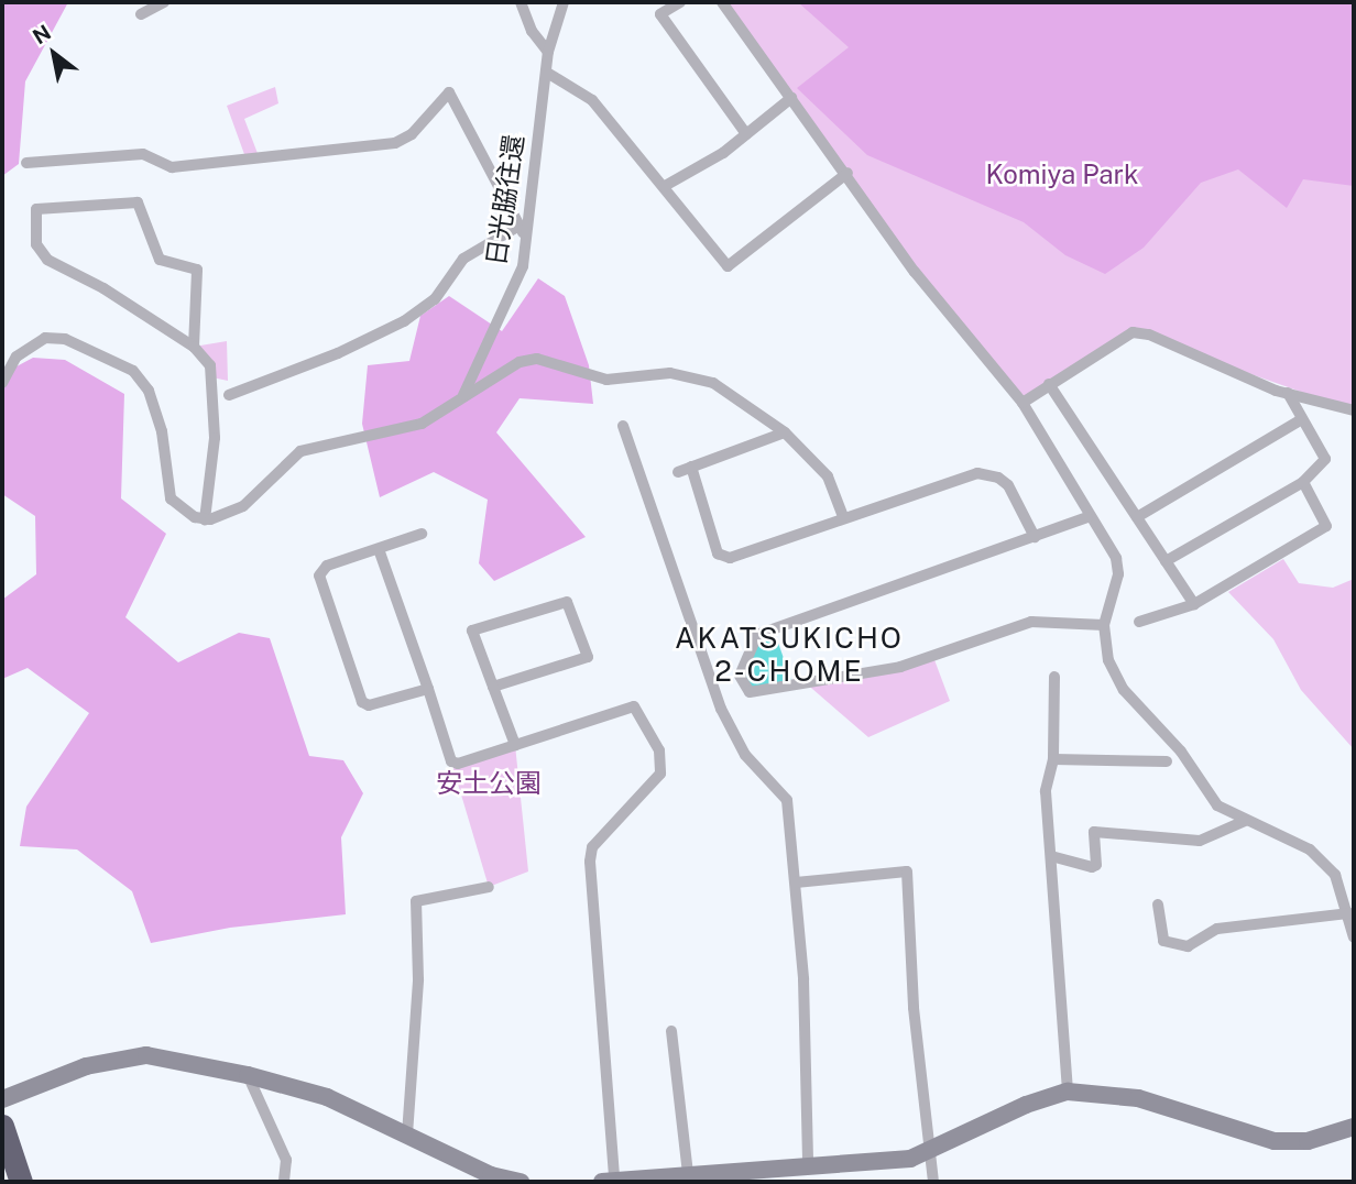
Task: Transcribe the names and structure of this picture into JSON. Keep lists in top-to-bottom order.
{
  "streets": {
    "street": ["日光脇往還"]
  },
  "districts": ["AKATSUKICHO 2-CHOME"],
  "parks": ["Komiya Park", "安土公園"],
  "north": "top left"
}
